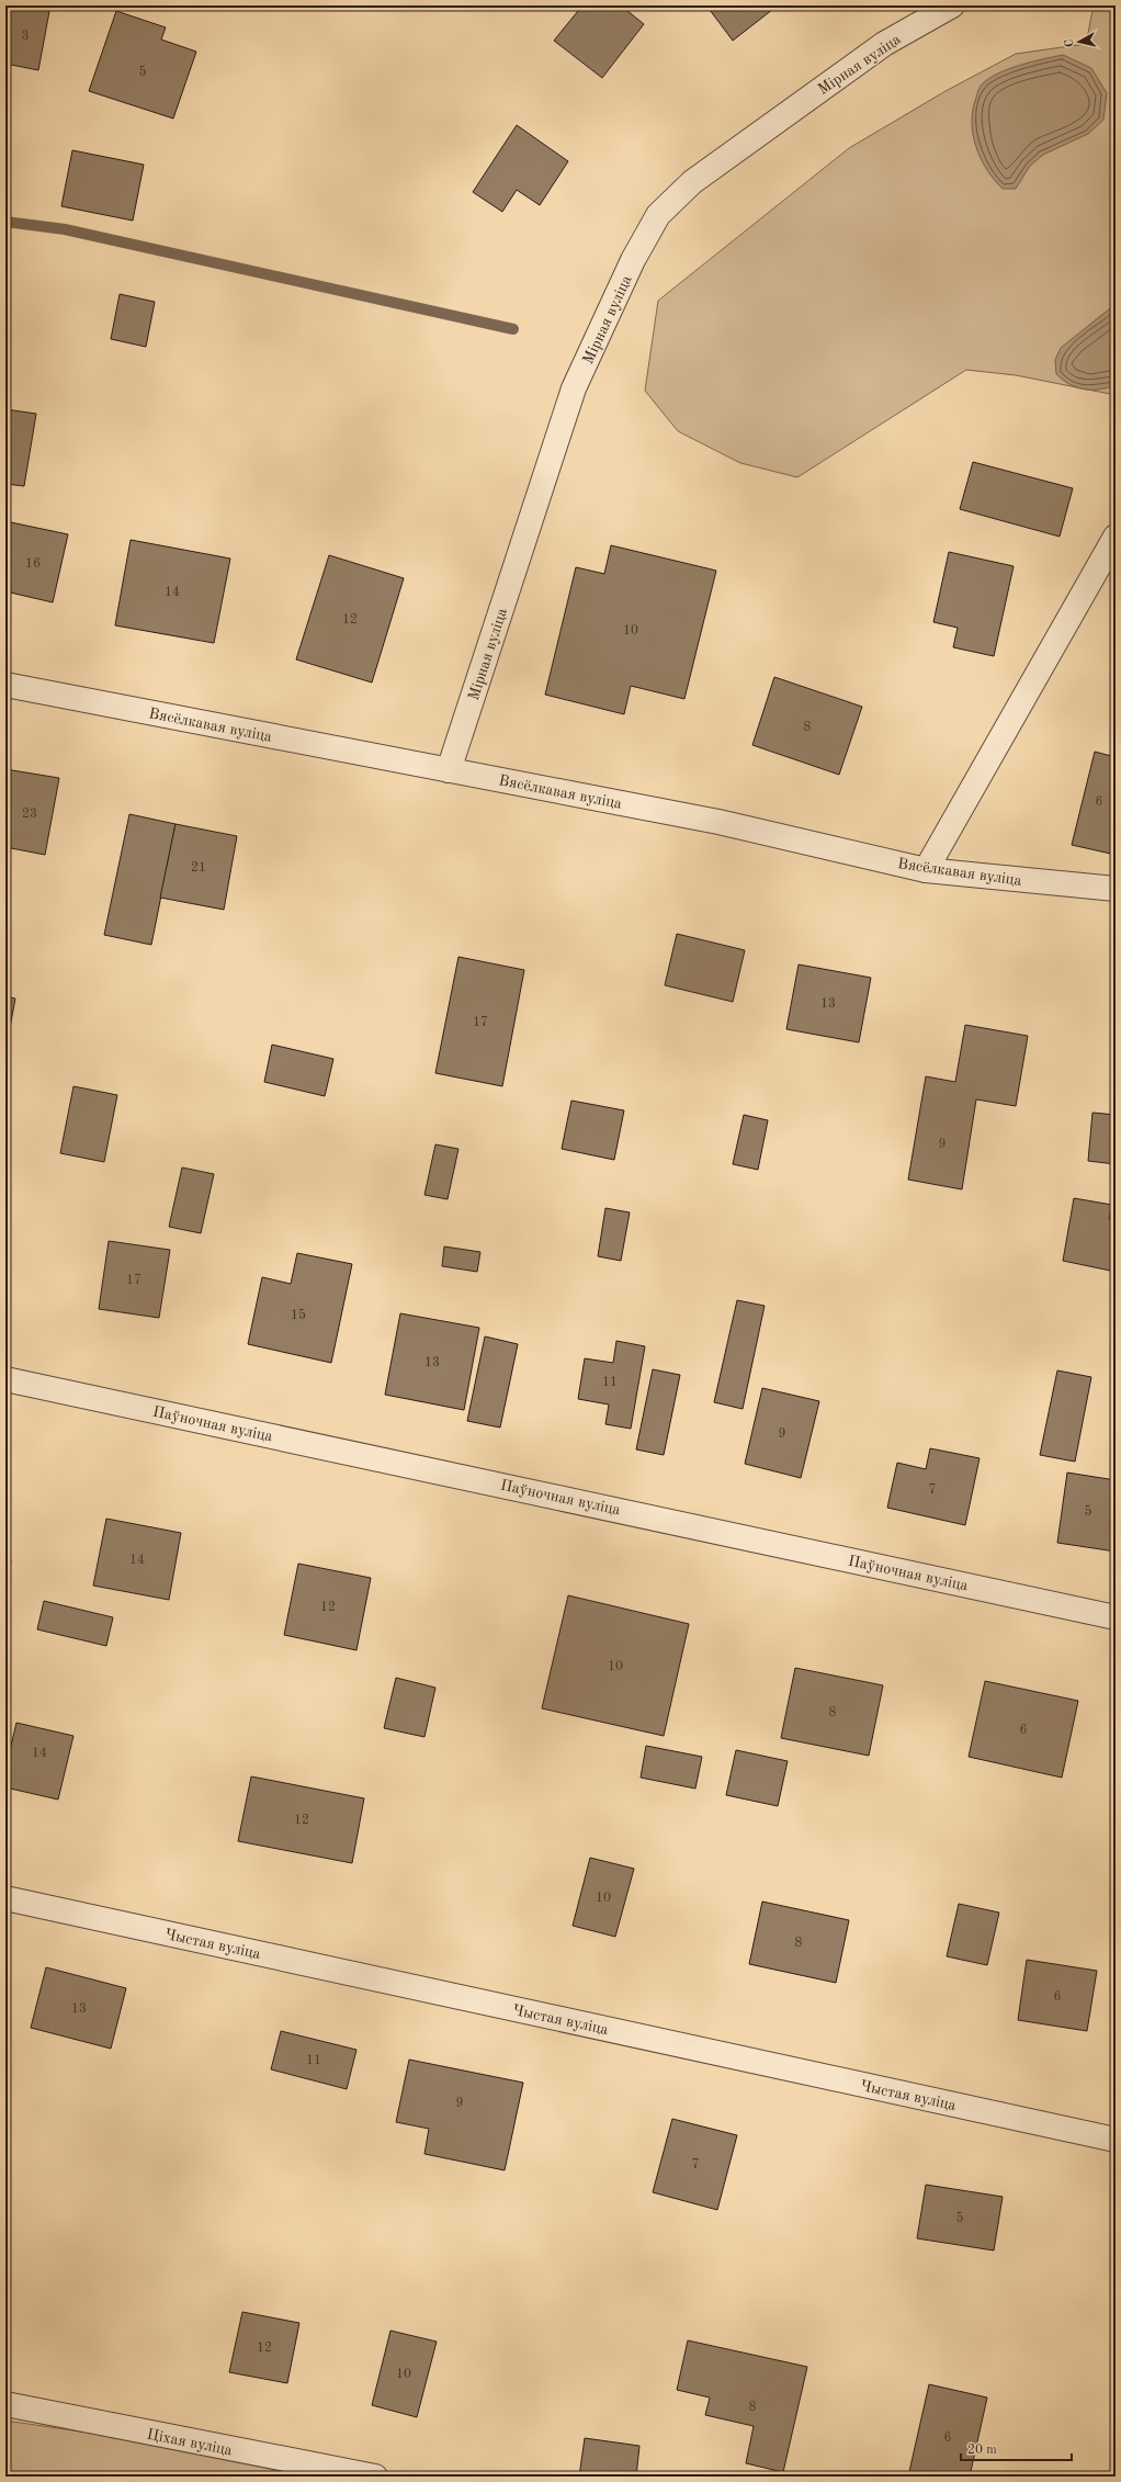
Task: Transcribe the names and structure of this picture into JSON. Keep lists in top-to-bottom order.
{
  "streets": {
    "street": [
      "Мірная вуліца",
      "Вясёлкавая вуліца",
      "Паўночная вуліца",
      "Чыстая вуліца",
      "Ціхая вуліца"
    ]
  },
  "crossings": [
    ["Мірная вуліца", "Вясёлкавая вуліца"]
  ],
  "house_numbers": [
    "3",
    "5",
    "16",
    "14",
    "12",
    "10",
    "8",
    "6",
    "23",
    "21",
    "13",
    "17",
    "9",
    "17",
    "15",
    "13",
    "11",
    "9",
    "7",
    "5",
    "14",
    "12",
    "10",
    "8",
    "6",
    "14",
    "12",
    "10",
    "8",
    "6",
    "13",
    "11",
    "9",
    "7",
    "5",
    "12",
    "10",
    "8",
    "6"
  ],
  "scale_bar": "20 m",
  "north": "left"
}
